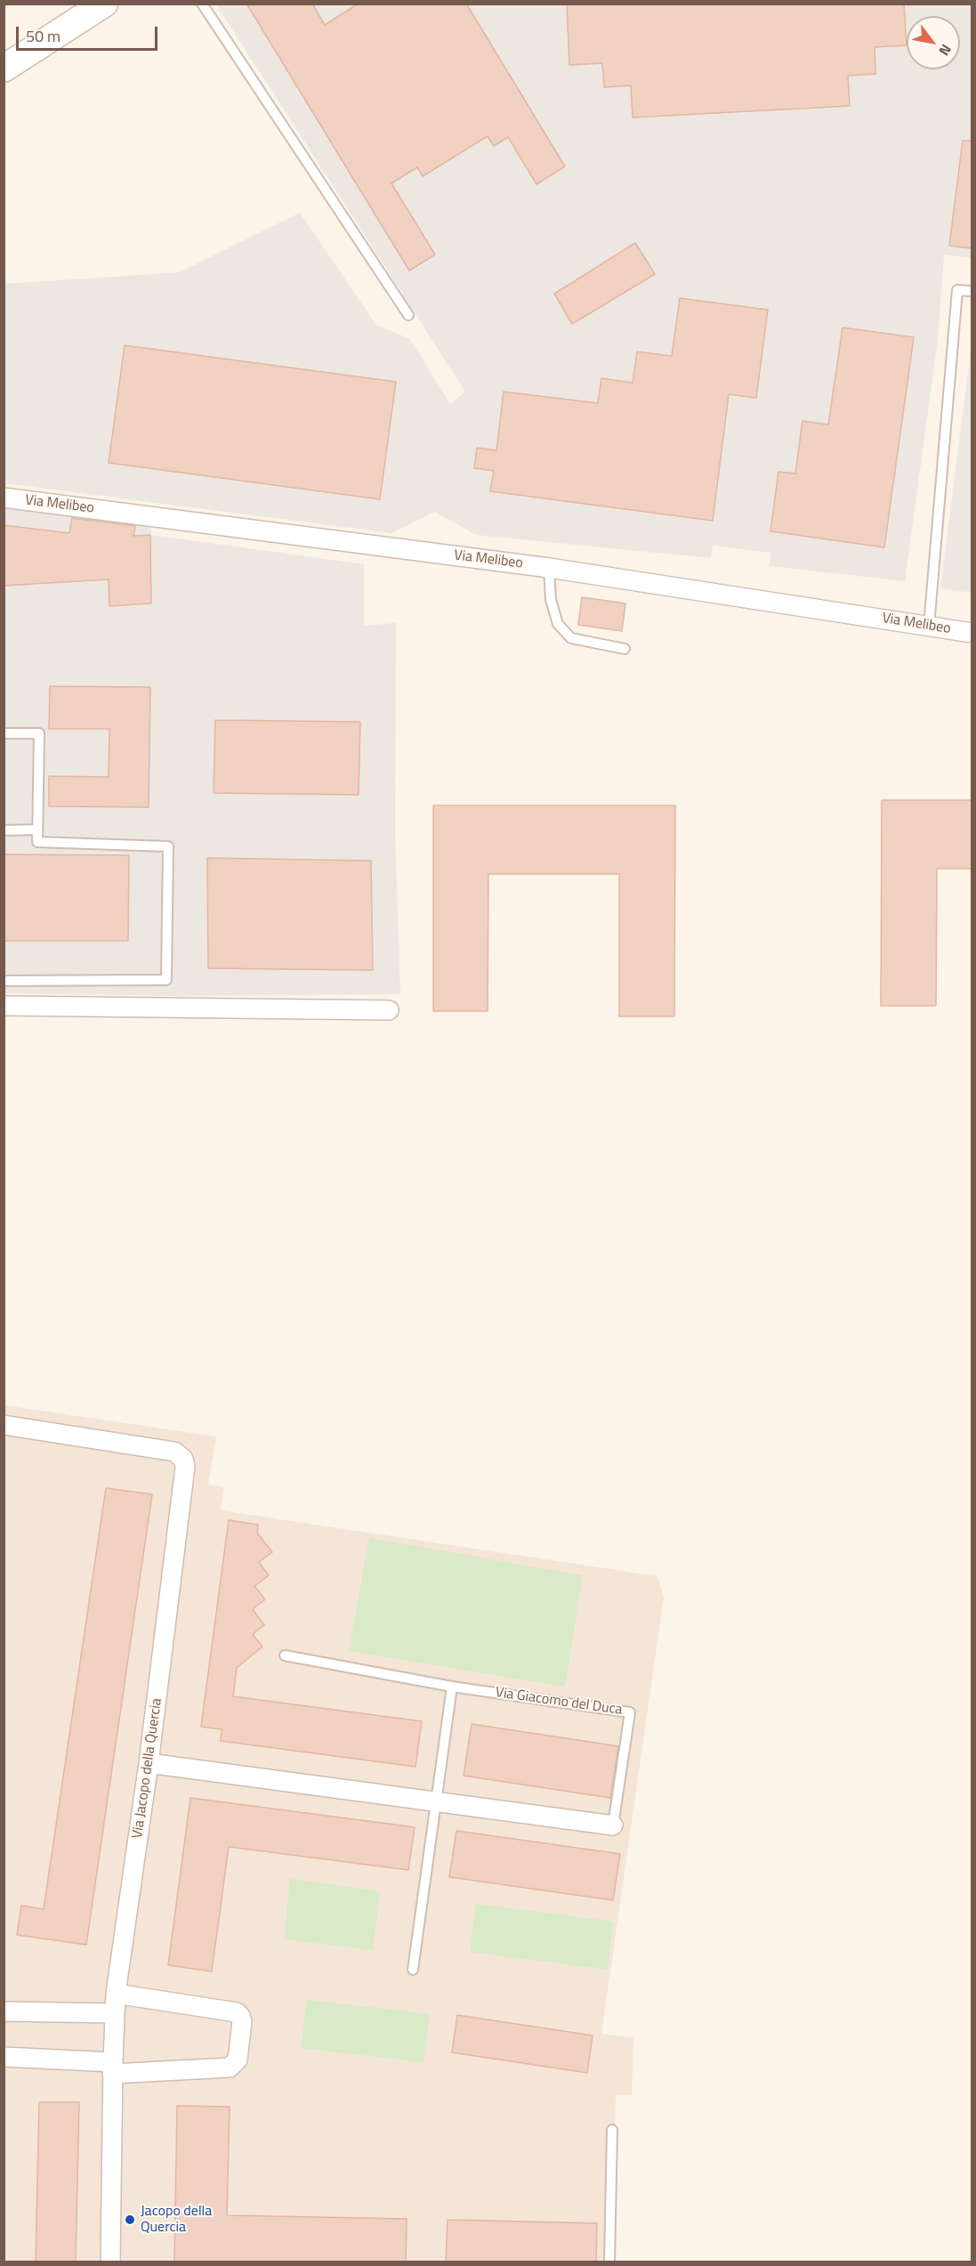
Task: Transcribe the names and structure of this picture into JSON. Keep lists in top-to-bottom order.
{
  "streets": {
    "street": ["Via Melibeo", "Via Giacomo del Duca", "Via Jacopo della Quercia"]
  },
  "crossings": [
    ["Via Giacomo del Duca", "Via Jacopo della Quercia"]
  ],
  "places": ["Jacopo della Quercia"],
  "scale_bar": "50 m",
  "north": "bottom right"
}
